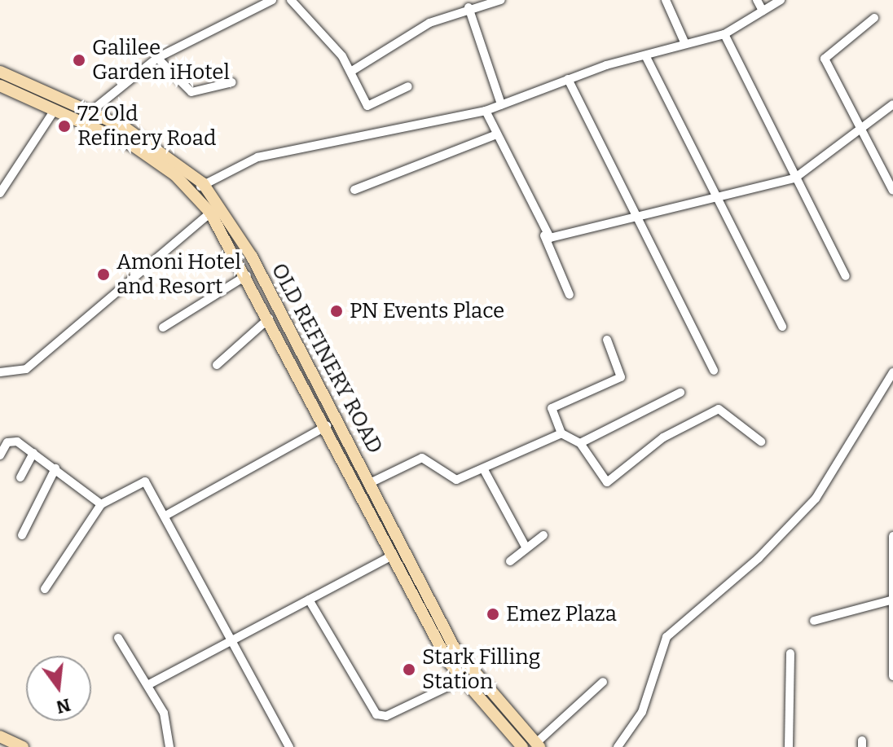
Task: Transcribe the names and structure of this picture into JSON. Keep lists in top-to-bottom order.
{
  "streets": {
    "main road": ["OLD REFINERY ROAD"]
  },
  "places": [
    "Galilee Garden iHotel",
    "72 Old Refinery Road",
    "Amoni Hotel and Resort",
    "PN Events Place",
    "Emez Plaza",
    "Stark Filling Station"
  ],
  "north": "bottom"
}
